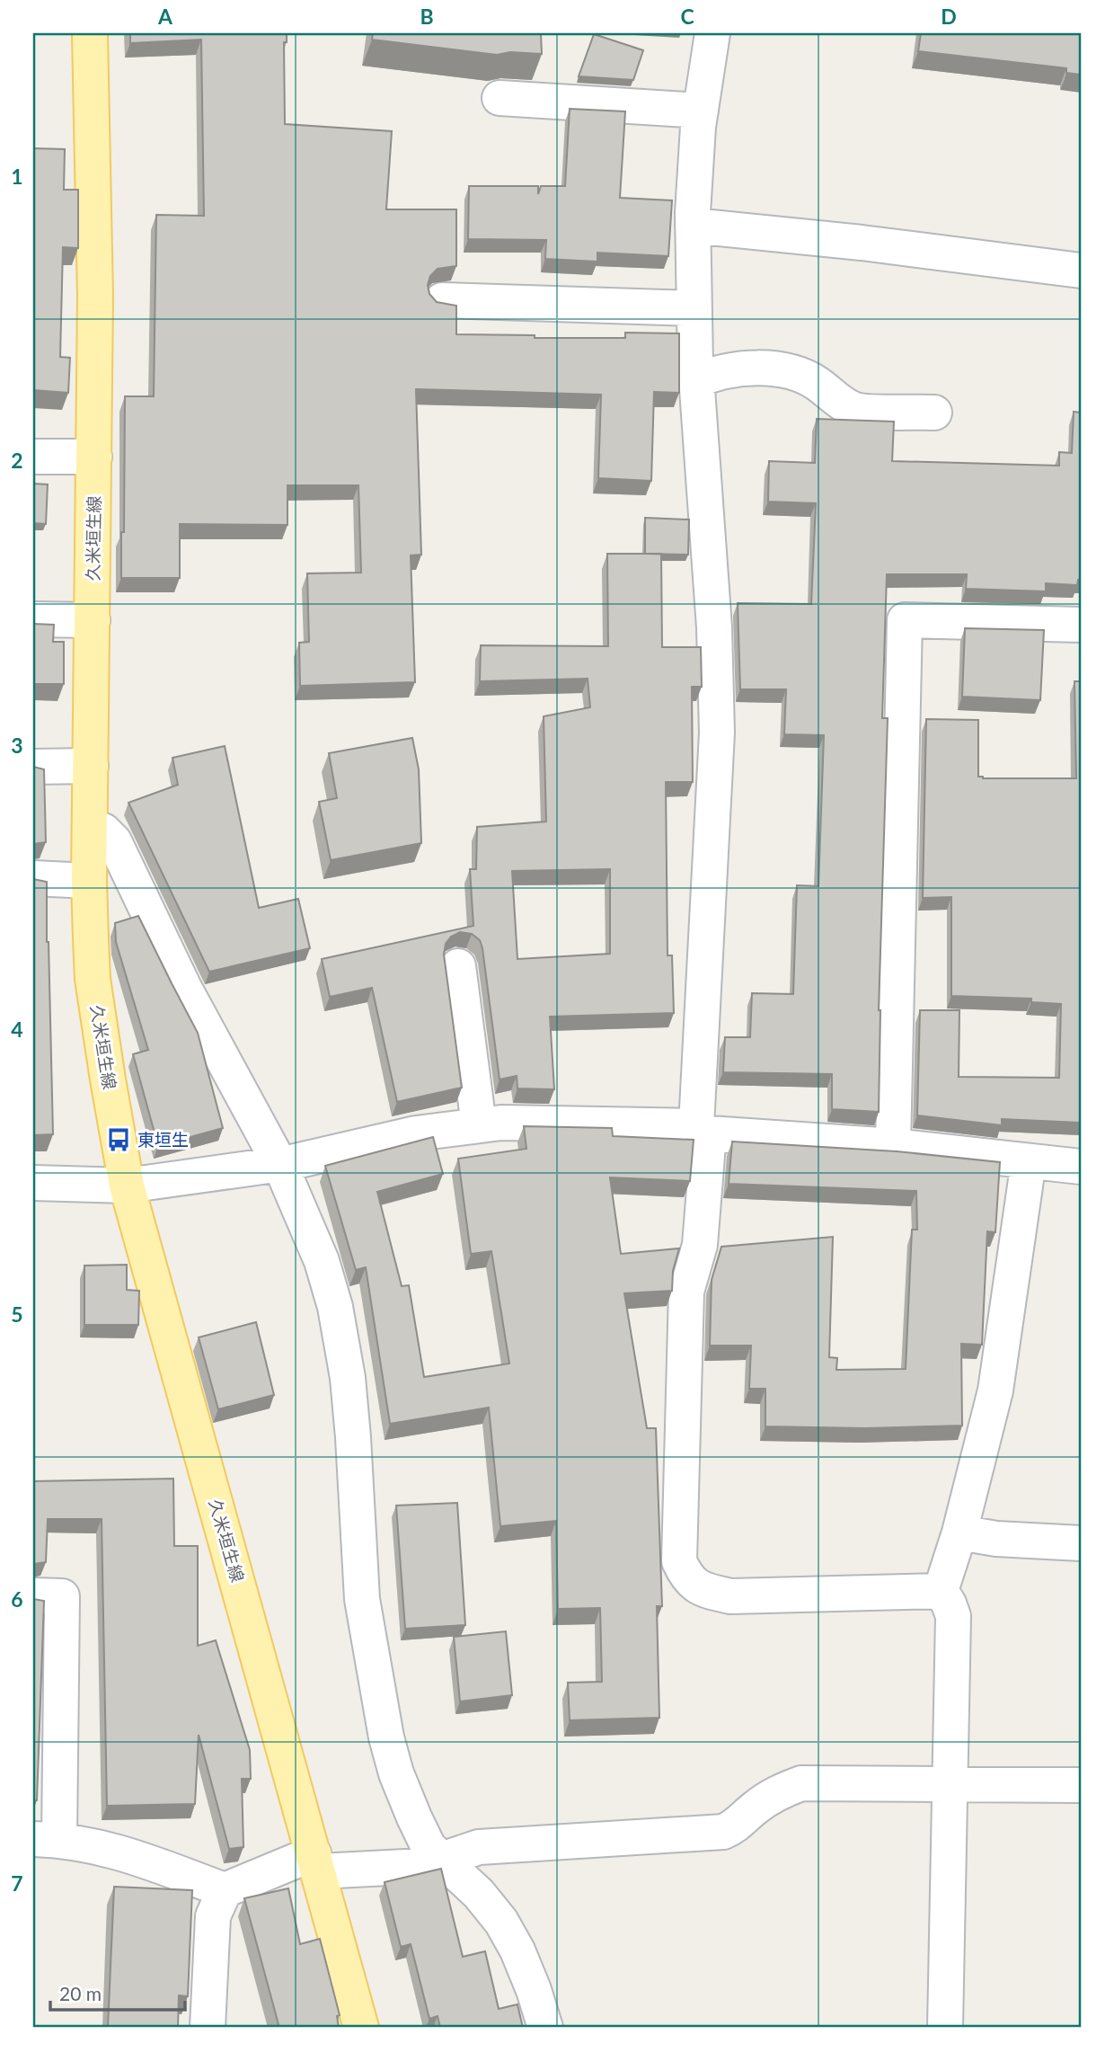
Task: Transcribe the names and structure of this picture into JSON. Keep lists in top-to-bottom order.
{
  "streets": {
    "main road": ["久米垣生線"]
  },
  "places": {
    "bus stop": ["東垣生"]
  },
  "scale_bar": "20 m",
  "grid": {
    "columns": [
      "A",
      "B",
      "C",
      "D"
    ],
    "rows": [
      "1",
      "2",
      "3",
      "4",
      "5",
      "6",
      "7"
    ]
  }
}
